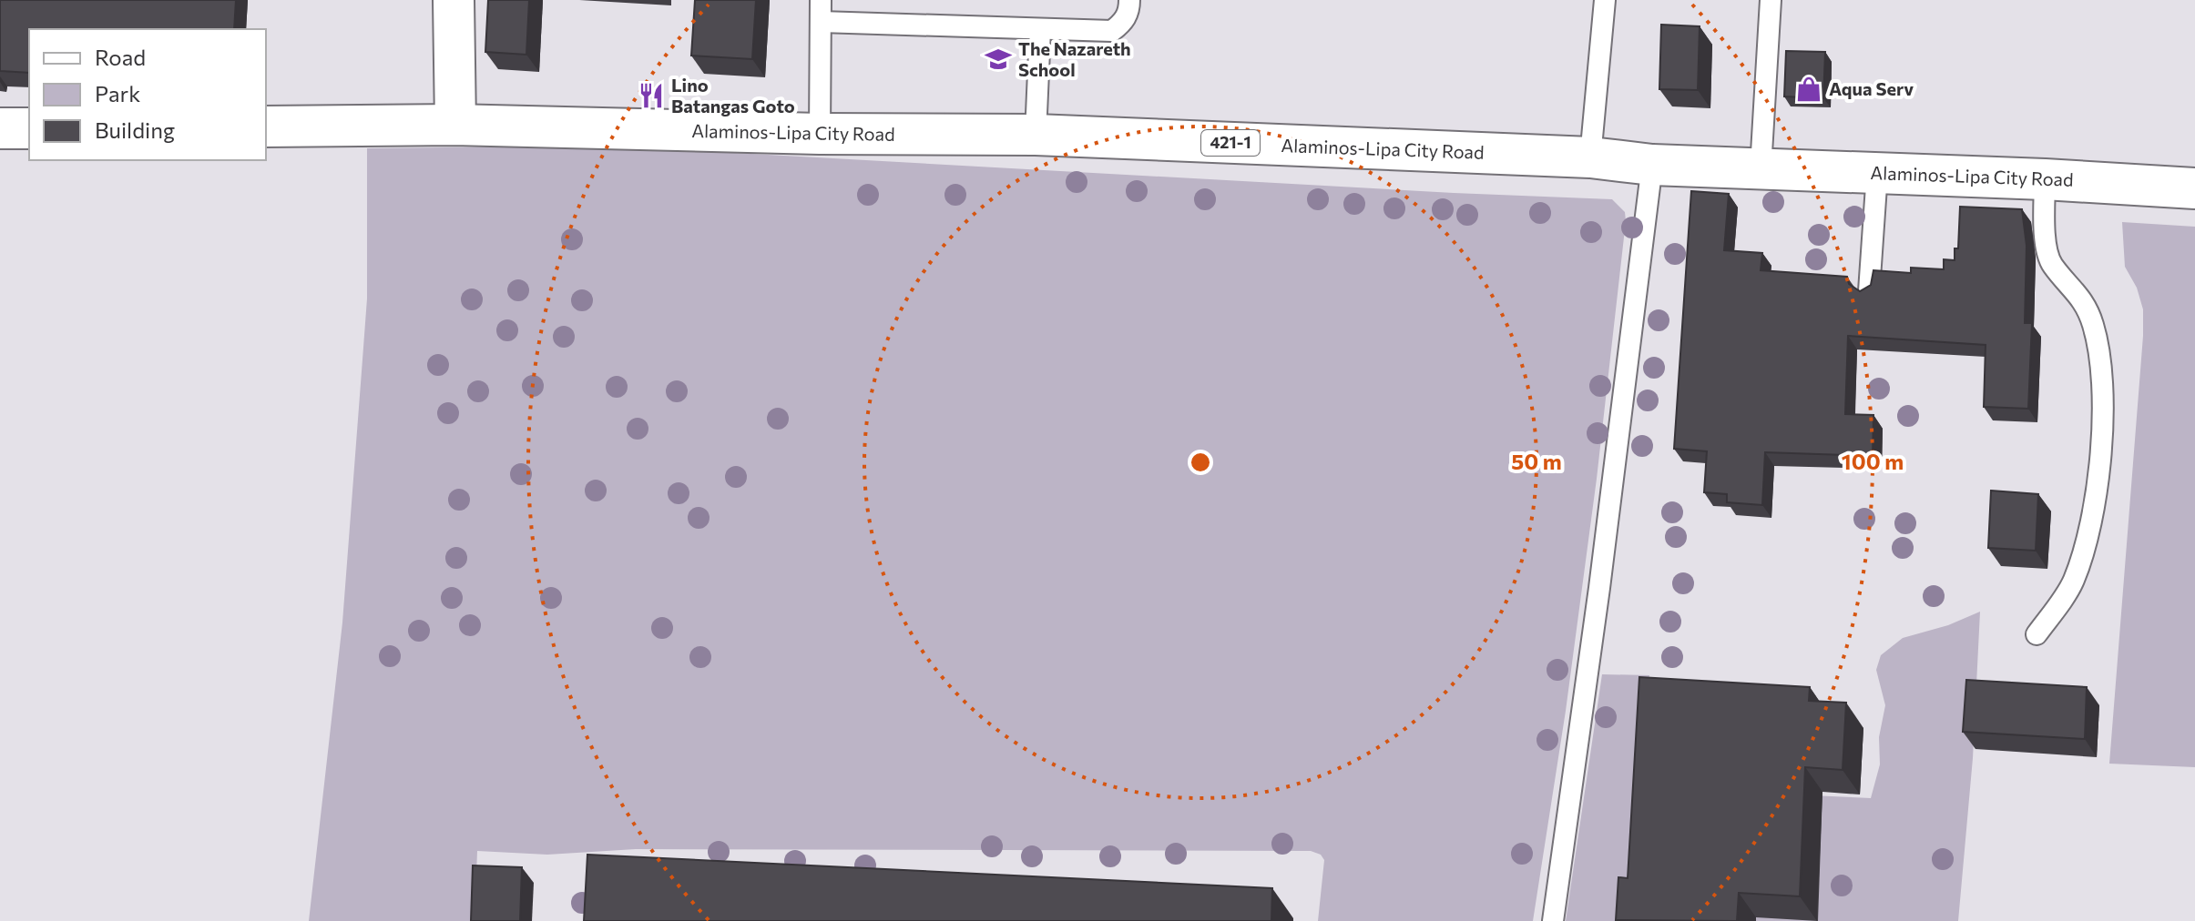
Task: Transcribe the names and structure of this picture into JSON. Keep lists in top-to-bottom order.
{
  "streets": {
    "main road": ["Alaminos-Lipa City Road", "421-1"]
  },
  "places": {
    "school or university": ["The Nazareth School"],
    "shop": ["Aqua Serv"],
    "restaurant": ["Lino Batangas Goto"]
  },
  "legend": ["Road", "Park", "Building"],
  "rings": ["50 m", "100 m"]
}
